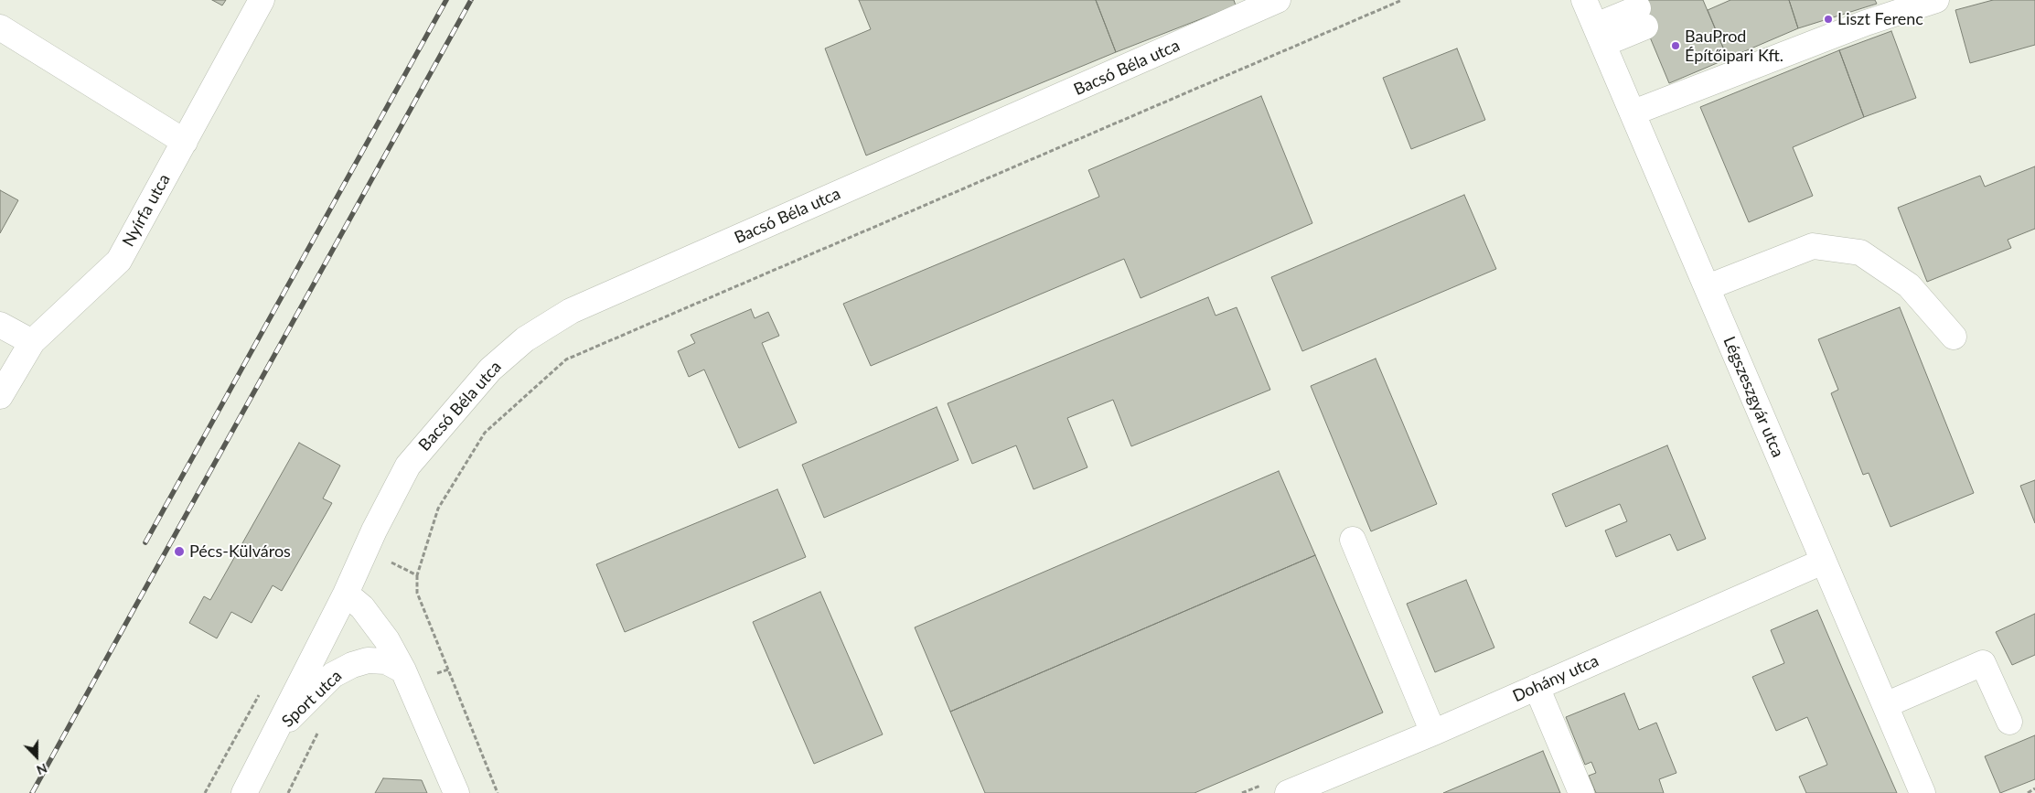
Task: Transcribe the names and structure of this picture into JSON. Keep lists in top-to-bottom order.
{
  "streets": {
    "street": [
      "Bacsó Béla utca",
      "Nyírfa utca",
      "Légszeszgyár utca",
      "Dohány utca",
      "Sport utca"
    ]
  },
  "crossings": [
    ["Bacsó Béla utca", "Sport utca"],
    ["Légszeszgyár utca", "Dohány utca"]
  ],
  "places": ["Liszt Ferenc", "BauProd Építőipari Kft.", "Pécs-Külváros"],
  "north": "bottom"
}
